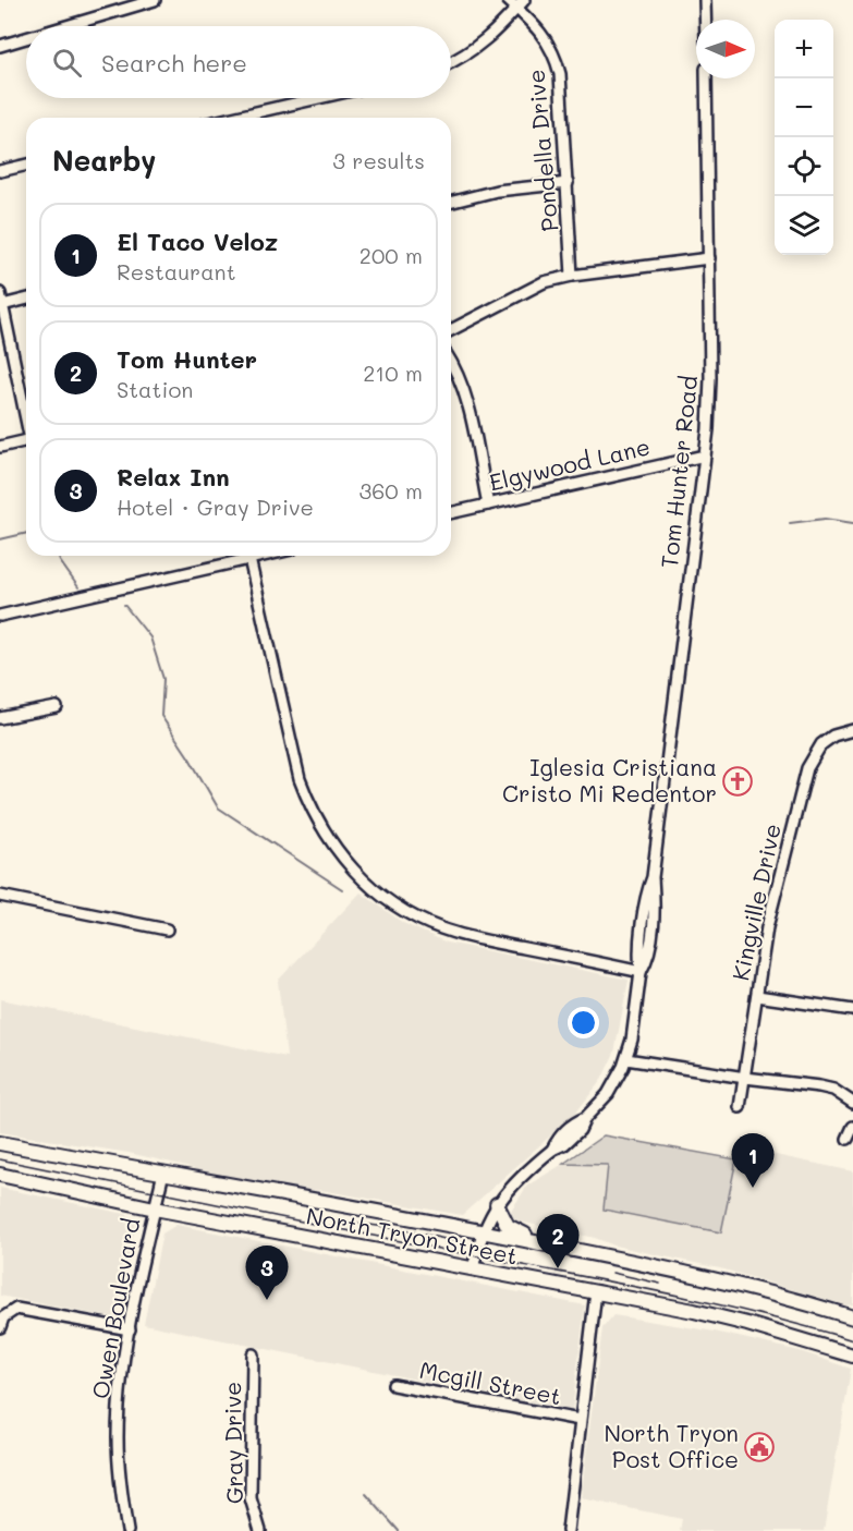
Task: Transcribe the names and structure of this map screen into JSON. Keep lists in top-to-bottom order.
{
  "streets": {
    "main road": ["North Tryon Street"],
    "street": [
      "Pondella Drive",
      "Elgywood Lane",
      "Tom Hunter Road",
      "Kingville Drive",
      "Owen Boulevard",
      "Mcgill Street",
      "Gray Drive"
    ]
  },
  "crossings": [
    ["Elgywood Lane", "Tom Hunter Road"],
    ["Tom Hunter Road", "North Tryon Street"],
    ["North Tryon Street", "Owen Boulevard"]
  ],
  "places": {
    "church": ["Iglesia Cristiana Cristo Mi Redentor"],
    "public building": ["North Tryon Post Office"]
  },
  "north": "right",
  "page": {
    "map_buttons": ["+", "−"],
    "search": "Search here",
    "heading": ["Nearby", "3 results"],
    "list": [
      {
        "mark": "1",
        "name": "El Taco Veloz",
        "note": "Restaurant",
        "value": "200 m"
      },
      {
        "mark": "2",
        "name": "Tom Hunter",
        "note": "Station",
        "value": "210 m"
      },
      {
        "mark": "3",
        "name": "Relax Inn",
        "note": "Hotel · Gray Drive",
        "value": "360 m"
      }
    ],
    "pins": ["1", "2", "3"]
  }
}
